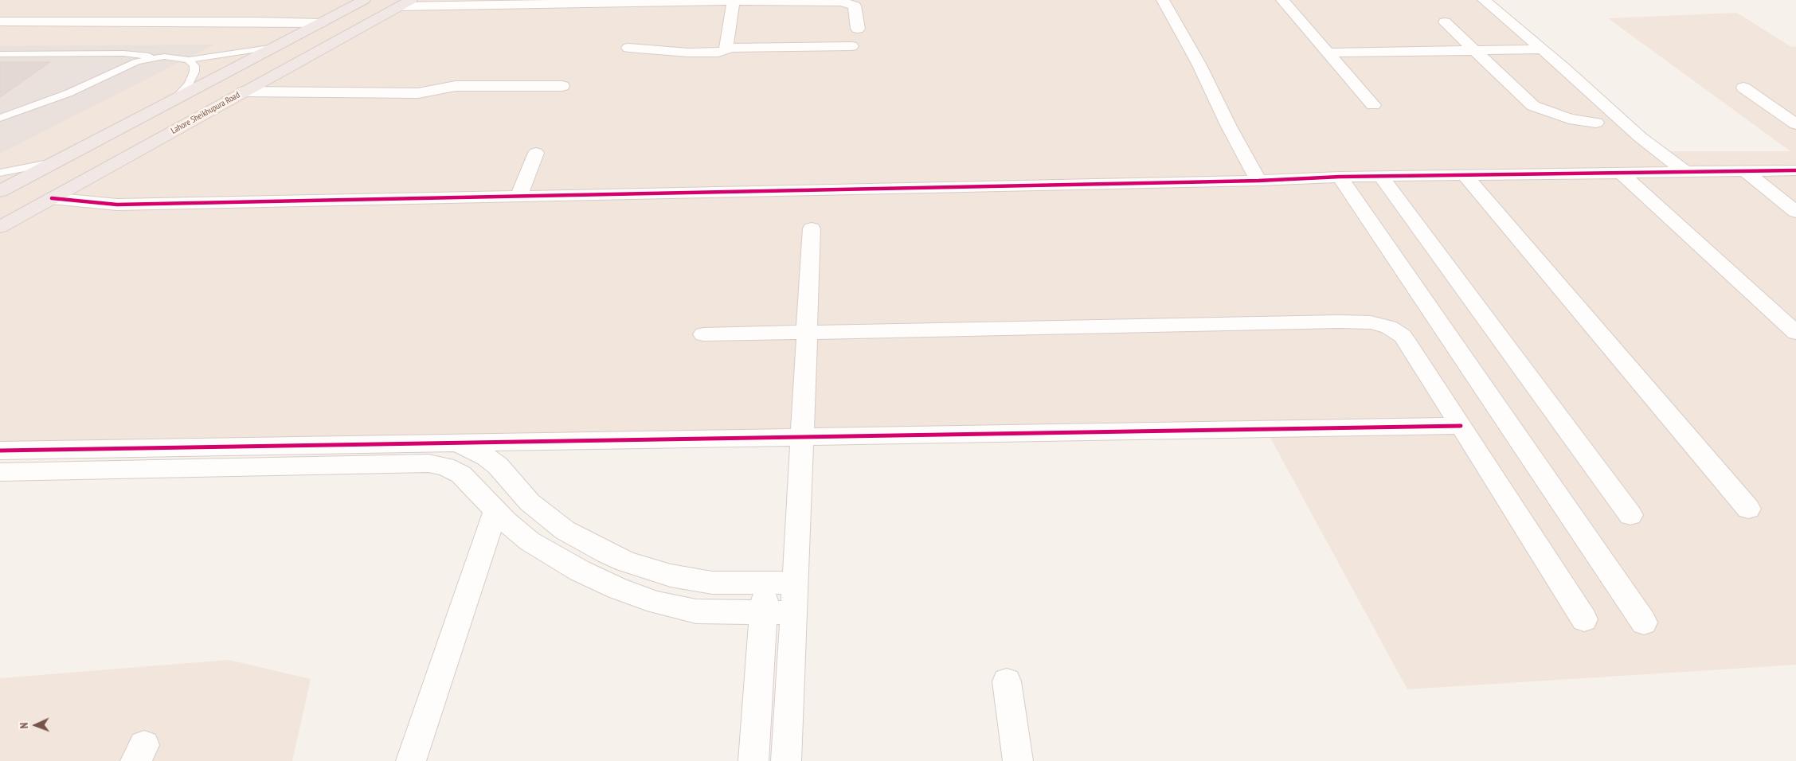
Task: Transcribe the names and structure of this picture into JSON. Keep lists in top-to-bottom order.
{
  "streets": {
    "highway": ["Lahore Sheikhupura Road"]
  },
  "north": "left"
}
